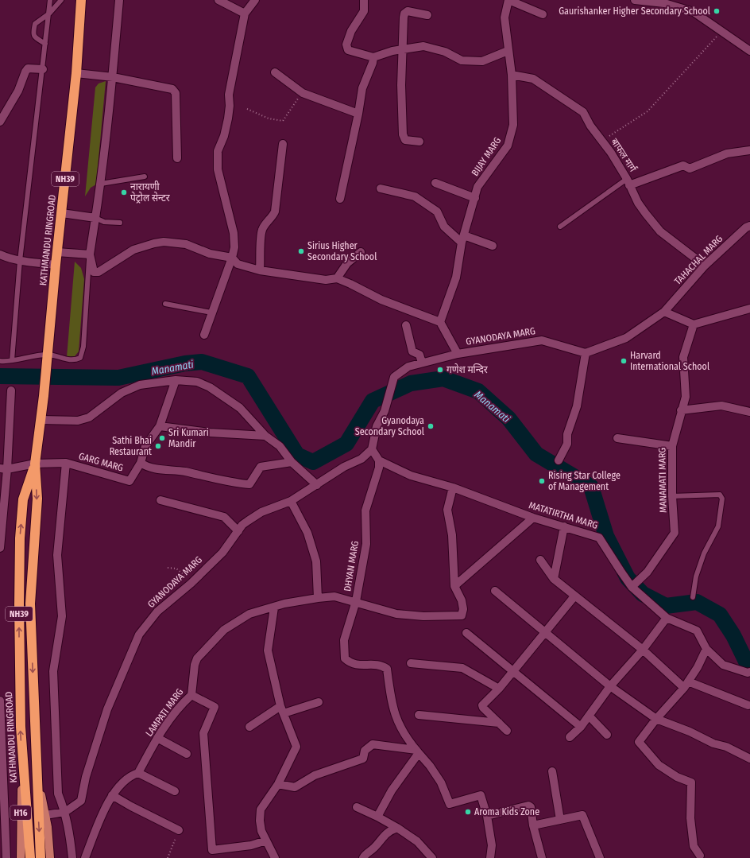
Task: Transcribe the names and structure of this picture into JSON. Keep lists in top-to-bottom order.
{
  "streets": {
    "highway": ["NH39", "KATHMANDU RINGROAD"],
    "main road": ["H16"],
    "street": [
      "बाफल मार्ग",
      "BIJAY MARG",
      "TAHACHAL MARG",
      "GYANODAYA MARG",
      "GARG MARG",
      "MANAMATI MARG",
      "MATATIRTHA MARG",
      "DHYAN MARG",
      "LAMPATI MARG"
    ]
  },
  "crossings": [
    ["बाफल मार्ग", "BIJAY MARG"],
    ["बाफल मार्ग", "TAHACHAL MARG"],
    ["KATHMANDU RINGROAD", "GARG MARG"],
    ["KATHMANDU RINGROAD", "H16"],
    ["MANAMATI MARG", "MATATIRTHA MARG"],
    ["MATATIRTHA MARG", "DHYAN MARG"],
    ["DHYAN MARG", "LAMPATI MARG"]
  ],
  "water": ["Manamati"],
  "places": [
    "Gaurishanker Higher Secondary School",
    "नारायणी पेट्रोल सेन्टर",
    "Sirius Higher Secondary School",
    "Harvard International School",
    "गणेश मन्दिर",
    "Gyanodaya Secondary School",
    "Sri Kumari Mandir",
    "Sathi Bhai Restaurant",
    "Rising Star College of Management",
    "Aroma Kids Zone"
  ]
}
